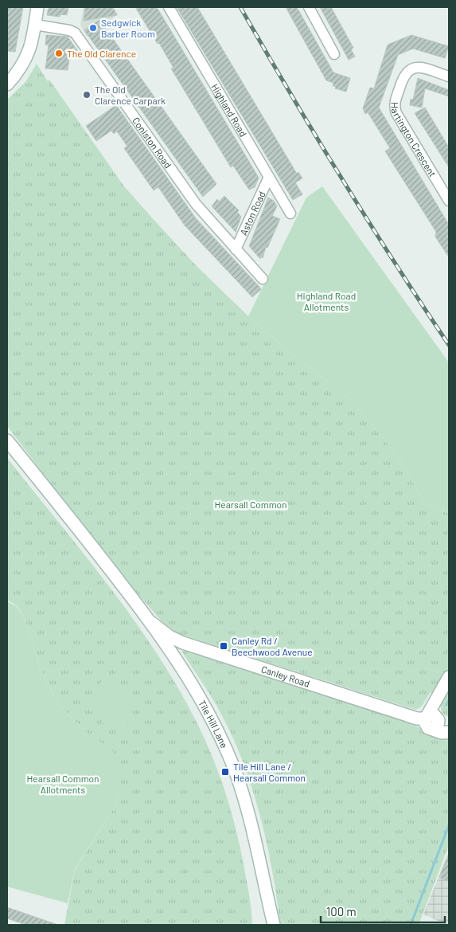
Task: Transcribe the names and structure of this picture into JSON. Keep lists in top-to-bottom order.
{
  "streets": {
    "main road": ["Canley Road", "Tile Hill Lane"],
    "street": [
      "Highland Road",
      "Hartington Crescent",
      "Coniston Road",
      "Aston Road"
    ]
  },
  "crossings": [
    ["Highland Road", "Aston Road"],
    ["Coniston Road", "Aston Road"],
    ["Canley Road", "Tile Hill Lane"]
  ],
  "parks": ["Highland Road Allotments", "Hearsall Common", "Hearsall Common Allotments"],
  "places": {
    "other": ["Sedgwick Barber Room", "The Old Clarence", "The Old Clarence Carpark"],
    "transit": ["Canley Rd / Beechwood Avenue", "Tile Hill Lane / Hearsall Common"]
  },
  "scale_bar": "100 m"
}
